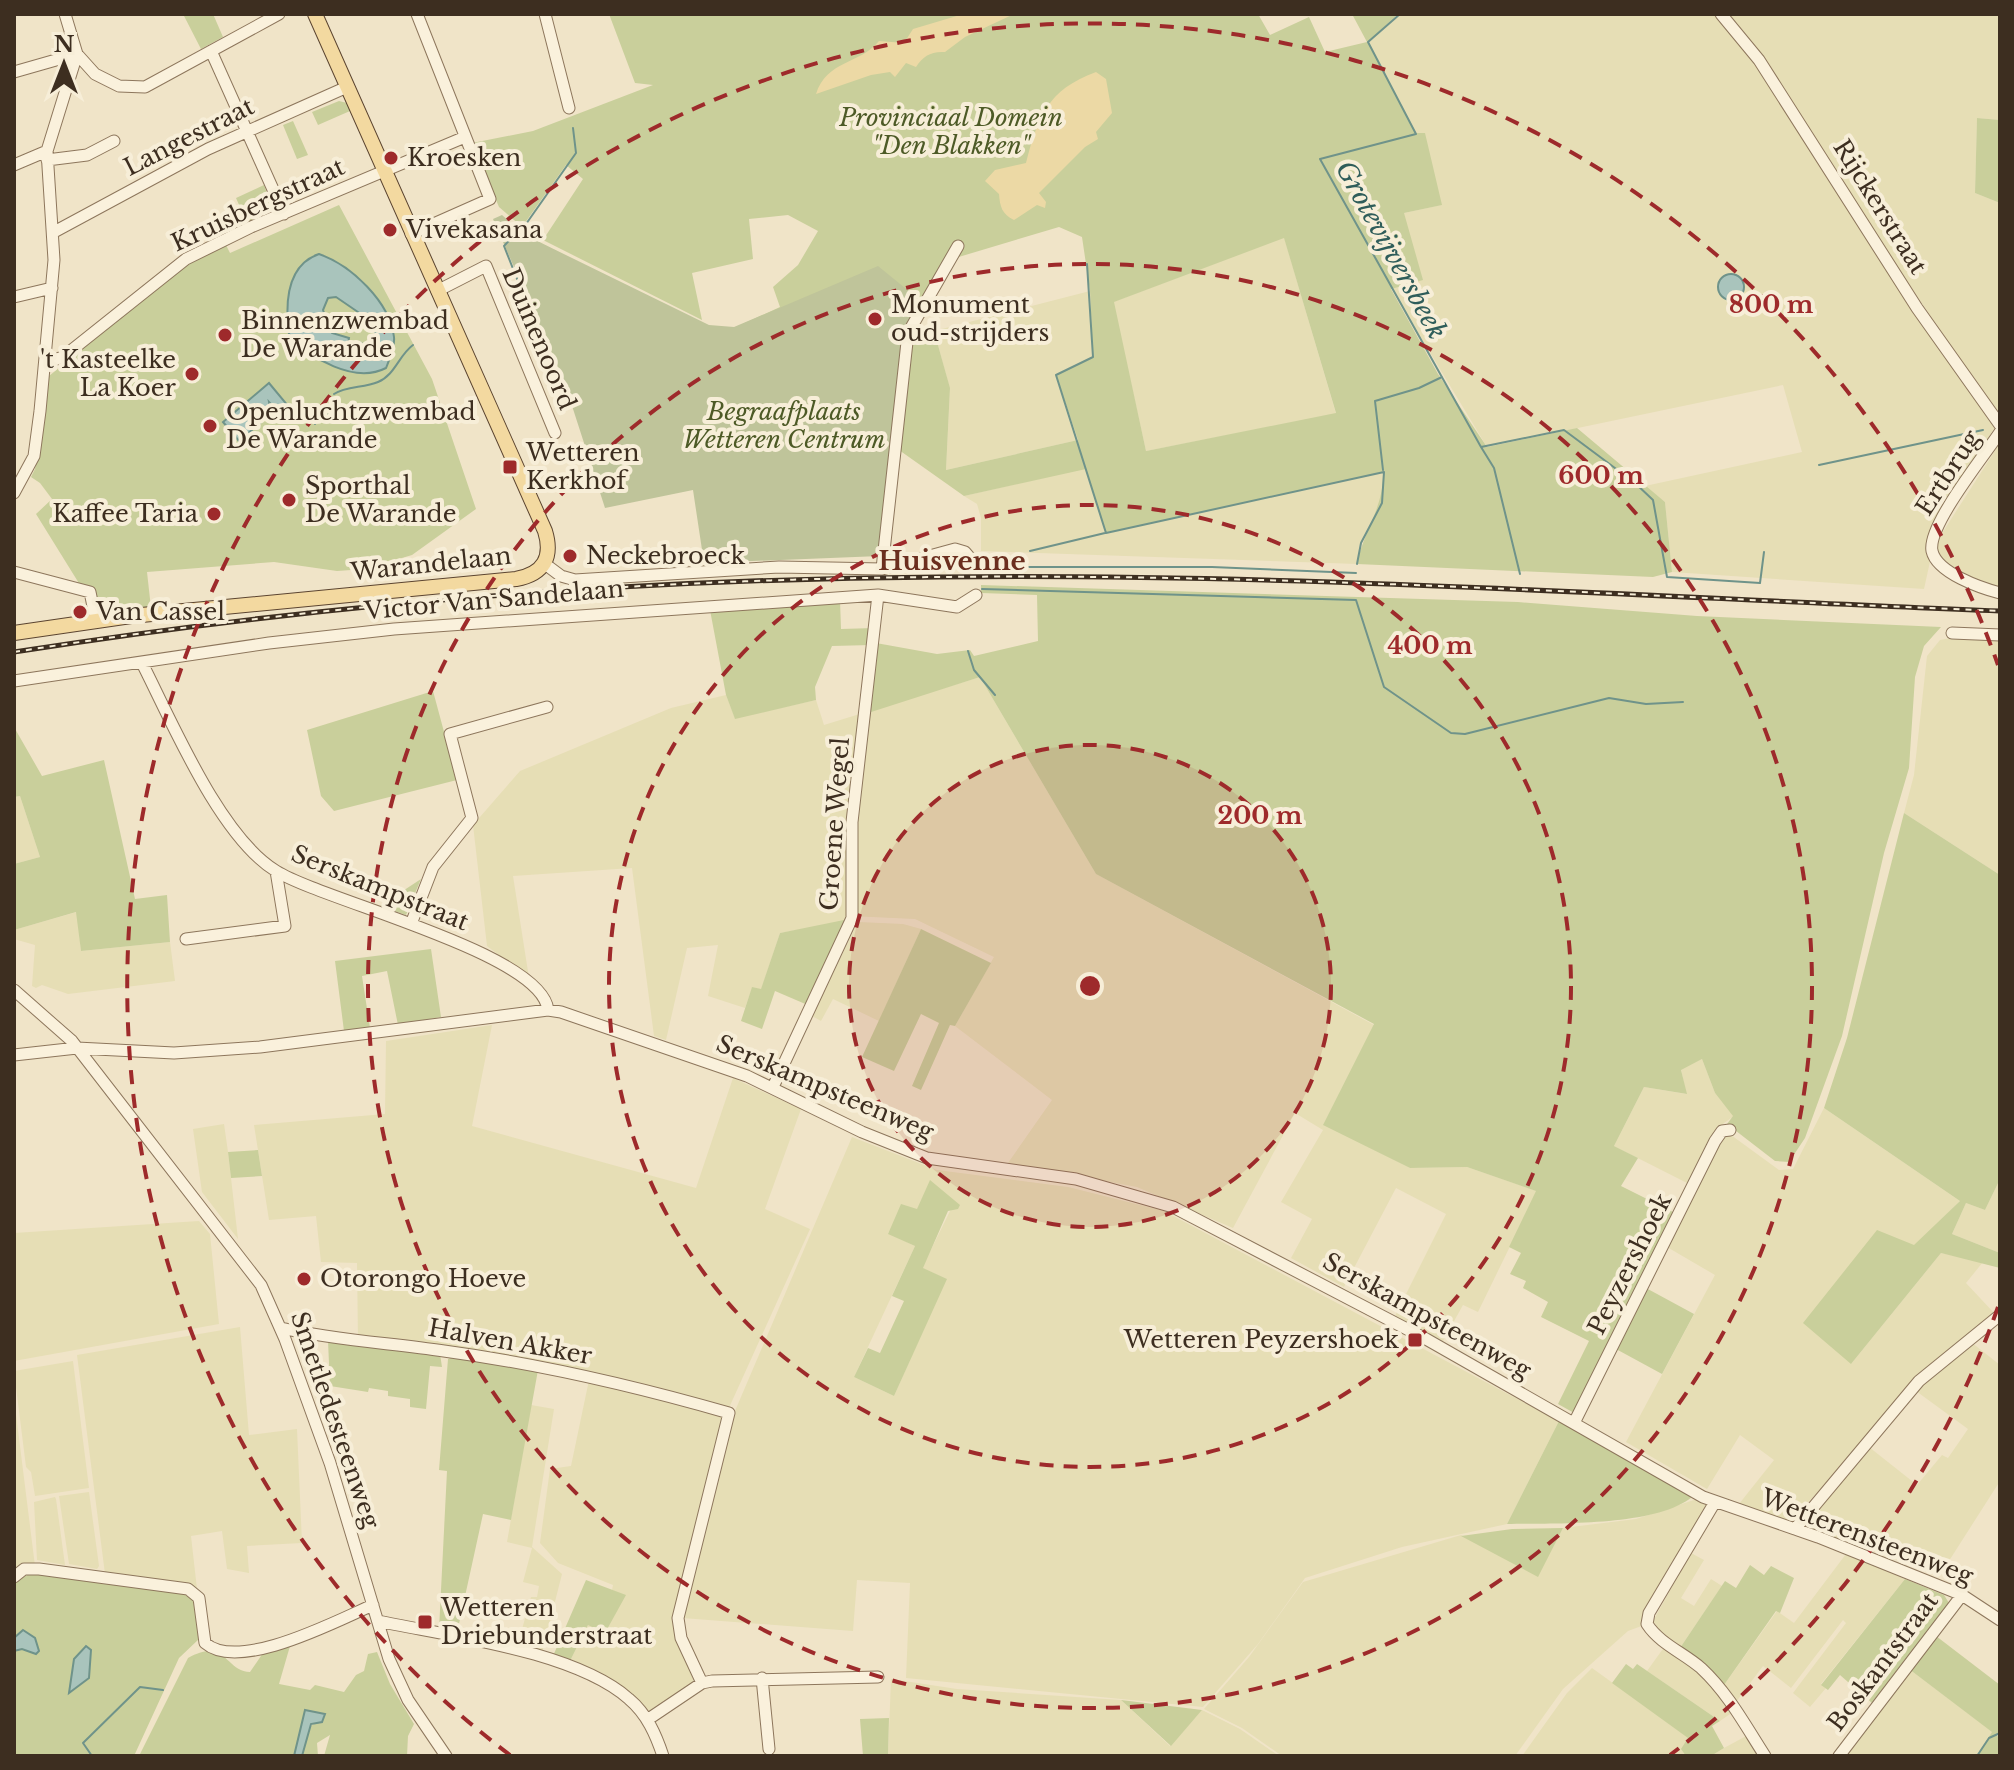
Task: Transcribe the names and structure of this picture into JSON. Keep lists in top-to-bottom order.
{
  "streets": {
    "main road": ["Warandelaan"],
    "street": [
      "Langestraat",
      "Kruisbergstraat",
      "Rijckerstraat",
      "Duinenoord",
      "Ertbrug",
      "Victor Van Sandelaan",
      "Groene Wegel",
      "Serskampstraat",
      "Serskampsteenweg",
      "Peyzershoek",
      "Halven Akker",
      "Smetledesteenweg",
      "Wetterensteenweg",
      "Boskantstraat"
    ]
  },
  "crossings": [
    ["Victor Van Sandelaan", "Groene Wegel"],
    ["Victor Van Sandelaan", "Serskampstraat"],
    ["Groene Wegel", "Serskampsteenweg"],
    ["Serskampstraat", "Serskampsteenweg"],
    ["Serskampsteenweg", "Peyzershoek"],
    ["Serskampsteenweg", "Smetledesteenweg"],
    ["Serskampsteenweg", "Wetterensteenweg"],
    ["Halven Akker", "Smetledesteenweg"],
    ["Wetterensteenweg", "Boskantstraat"]
  ],
  "districts": ["Huisvenne"],
  "water": ["Grotevijversbeek"],
  "parks": ["Provinciaal Domein \"Den Blakken\"", "Begraafplaats Wetteren Centrum"],
  "places": {
    "other": [
      "Kroesken",
      "Vivekasana",
      "Monument oud-strijders",
      "Binnenzwembad De Warande",
      "'t Kasteelke La Koer",
      "Openluchtzwembad De Warande",
      "Sporthal De Warande",
      "Kaffee Taria",
      "Neckebroeck",
      "Van Cassel",
      "Otorongo Hoeve"
    ],
    "transit": ["Wetteren Kerkhof", "Wetteren Peyzershoek", "Wetteren Driebunderstraat"]
  },
  "north": "top",
  "rings": [
    "800 m",
    "600 m",
    "400 m",
    "200 m"
  ]
}
